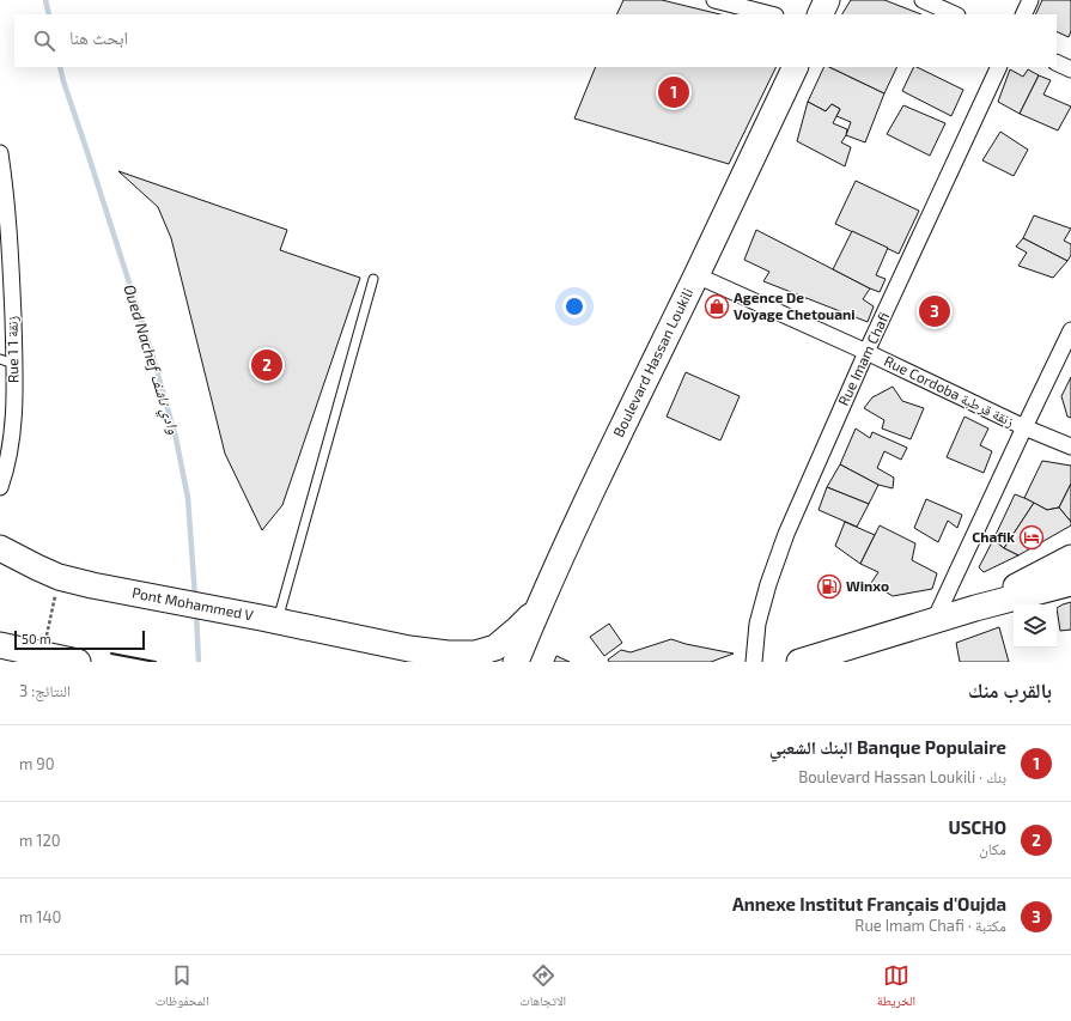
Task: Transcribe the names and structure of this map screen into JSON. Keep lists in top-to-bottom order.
{
  "streets": {
    "main road": ["Boulevard Hassan Loukili", "Pont Mohammed V"],
    "street": ["Rue 1 زنقة 1", "Rue Imam Chafi", "Rue Cordoba زنقة قرطبة"]
  },
  "crossings": [
    ["Rue Imam Chafi", "Rue Cordoba زنقة قرطبة"],
    ["Boulevard Hassan Loukili", "Rue Cordoba زنقة قرطبة"]
  ],
  "water": ["Oued Nachef وادي ناشف"],
  "places": {
    "shop": ["Agence De Voyage Chetouani"],
    "hotel": ["Chafik"],
    "fuel station": ["Winxo"]
  },
  "scale_bar": "50 m",
  "page": {
    "search": "ابحث هنا",
    "pins": ["1", "3", "2"],
    "scale": "50 m",
    "heading": ["بالقرب منك", "النتائج: 3"],
    "list": [
      {
        "mark": "1",
        "name": "Banque Populaire البنك الشعبي",
        "note": "بنك · Boulevard Hassan Loukili",
        "value": "90 m"
      },
      {
        "mark": "2",
        "name": "USCHO",
        "note": "مكان",
        "value": "120 m"
      },
      {
        "mark": "3",
        "name": "Annexe Institut Français d'Oujda",
        "note": "مكتبة · Rue Imam Chafi",
        "value": "140 m"
      }
    ],
    "nav": ["الخريطة", "الاتجاهات", "المحفوظات"]
  }
}
